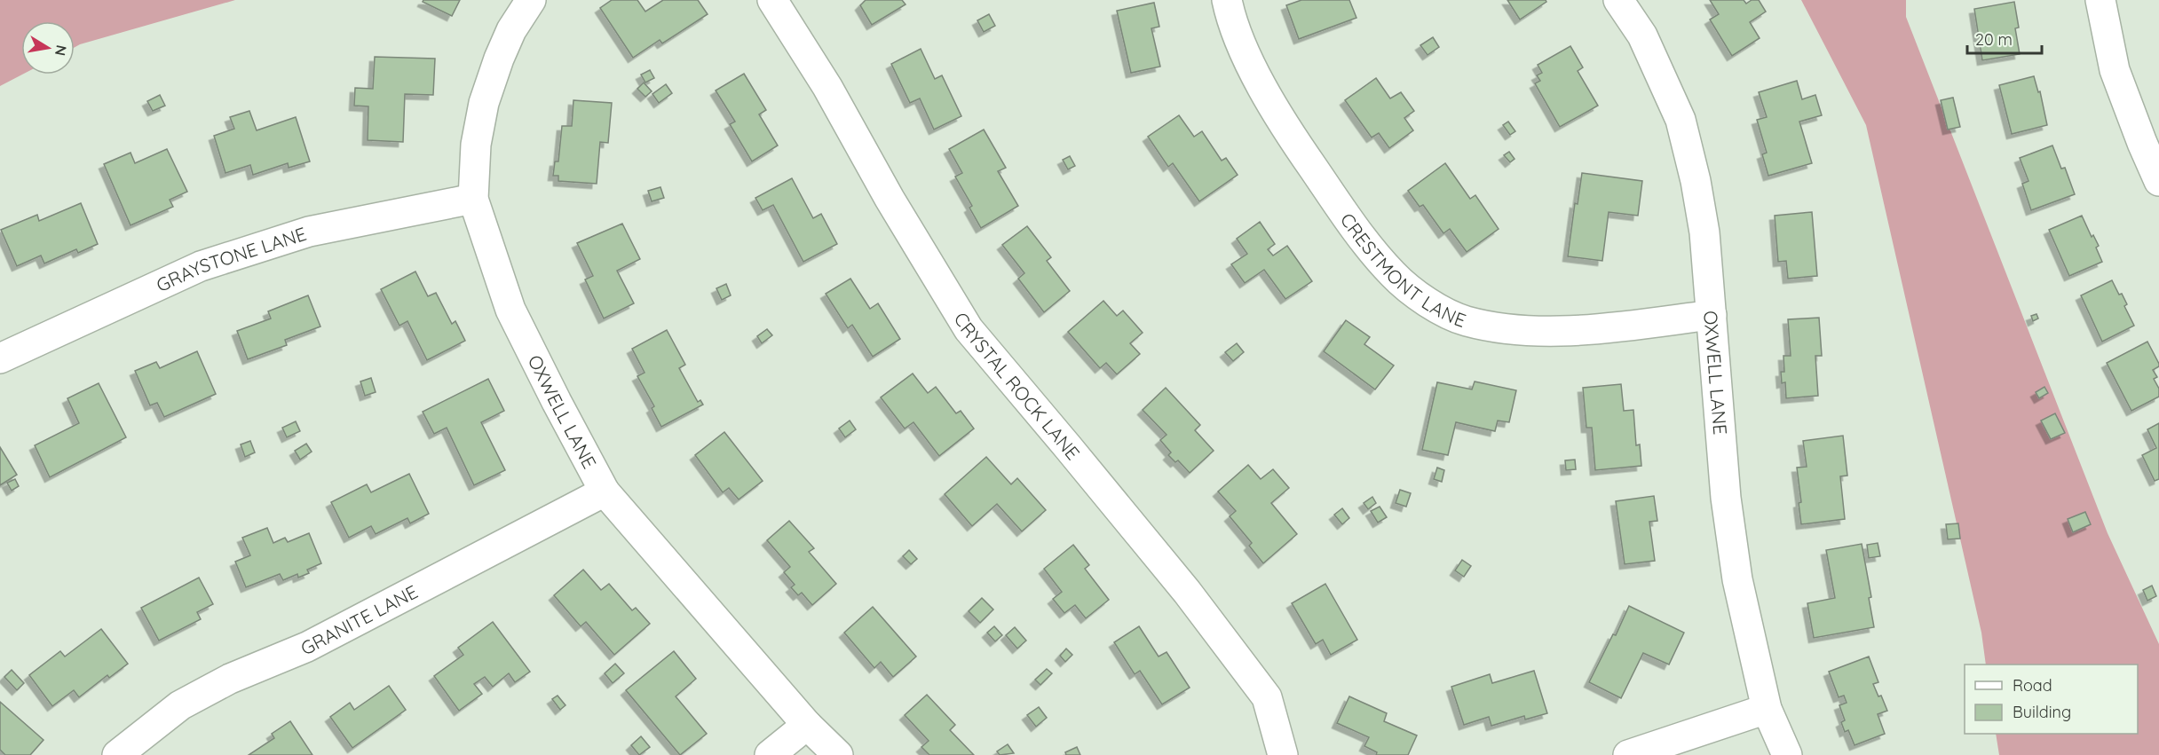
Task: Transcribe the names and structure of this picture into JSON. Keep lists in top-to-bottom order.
{
  "streets": {
    "street": [
      "GRAYSTONE LANE",
      "CRESTMONT LANE",
      "OXWELL LANE",
      "CRYSTAL ROCK LANE",
      "GRANITE LANE"
    ]
  },
  "crossings": [
    ["GRAYSTONE LANE", "OXWELL LANE"],
    ["CRESTMONT LANE", "OXWELL LANE"],
    ["OXWELL LANE", "GRANITE LANE"]
  ],
  "legend": ["Road", "Building"],
  "scale_bar": "20 m",
  "north": "right"
}
